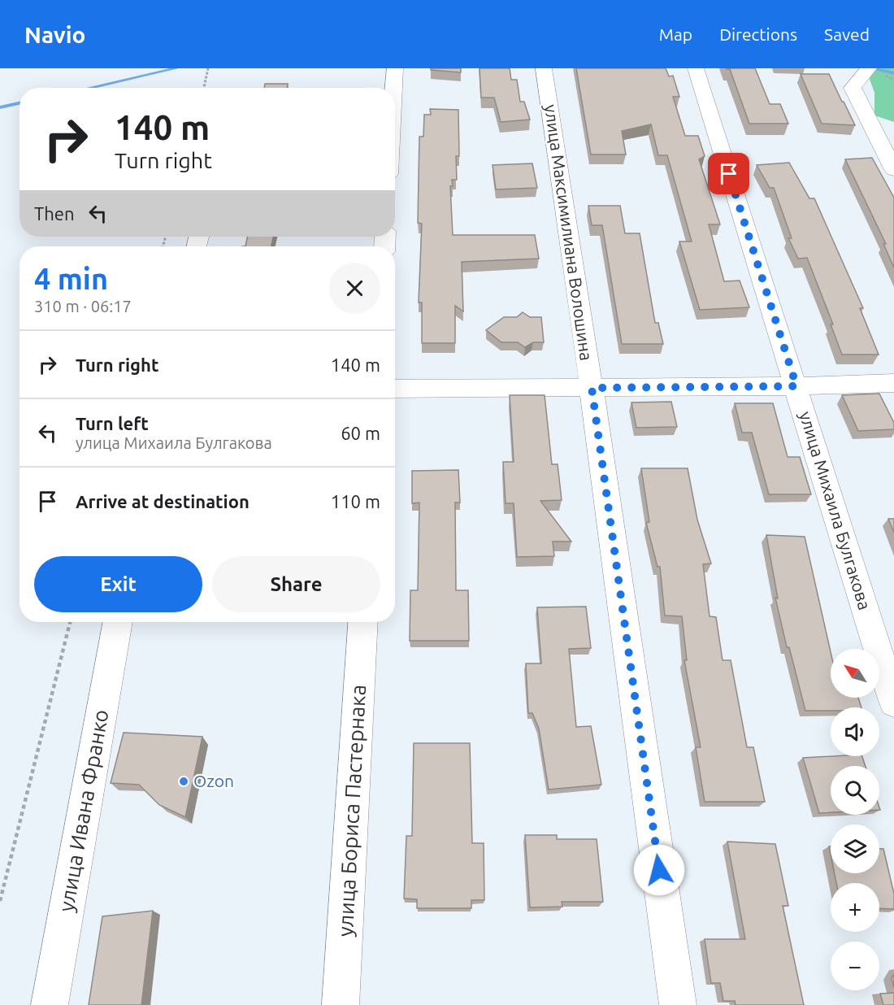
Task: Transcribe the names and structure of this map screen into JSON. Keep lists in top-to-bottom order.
{
  "streets": {
    "street": [
      "улица Максимилиана Волошина",
      "улица Михаила Булгакова",
      "улица Ивана Франко",
      "улица Бориса Пастернака"
    ]
  },
  "places": ["Ozon"],
  "north": "top left",
  "page": {
    "header": "Navio",
    "nav": ["Map", "Directions", "Saved"],
    "turn": ["140 m", "Turn right"],
    "then": "Then",
    "heading": ["4 min", "310 m · 06:17"],
    "list": [
      {
        "name": "Turn right",
        "value": "140 m"
      },
      {
        "name": "Turn left",
        "note": "улица Михаила Булгакова",
        "value": "60 m"
      },
      {
        "name": "Arrive at destination",
        "value": "110 m"
      }
    ],
    "buttons": ["Exit", "Share"],
    "map_buttons": ["+", "−"]
  }
}
